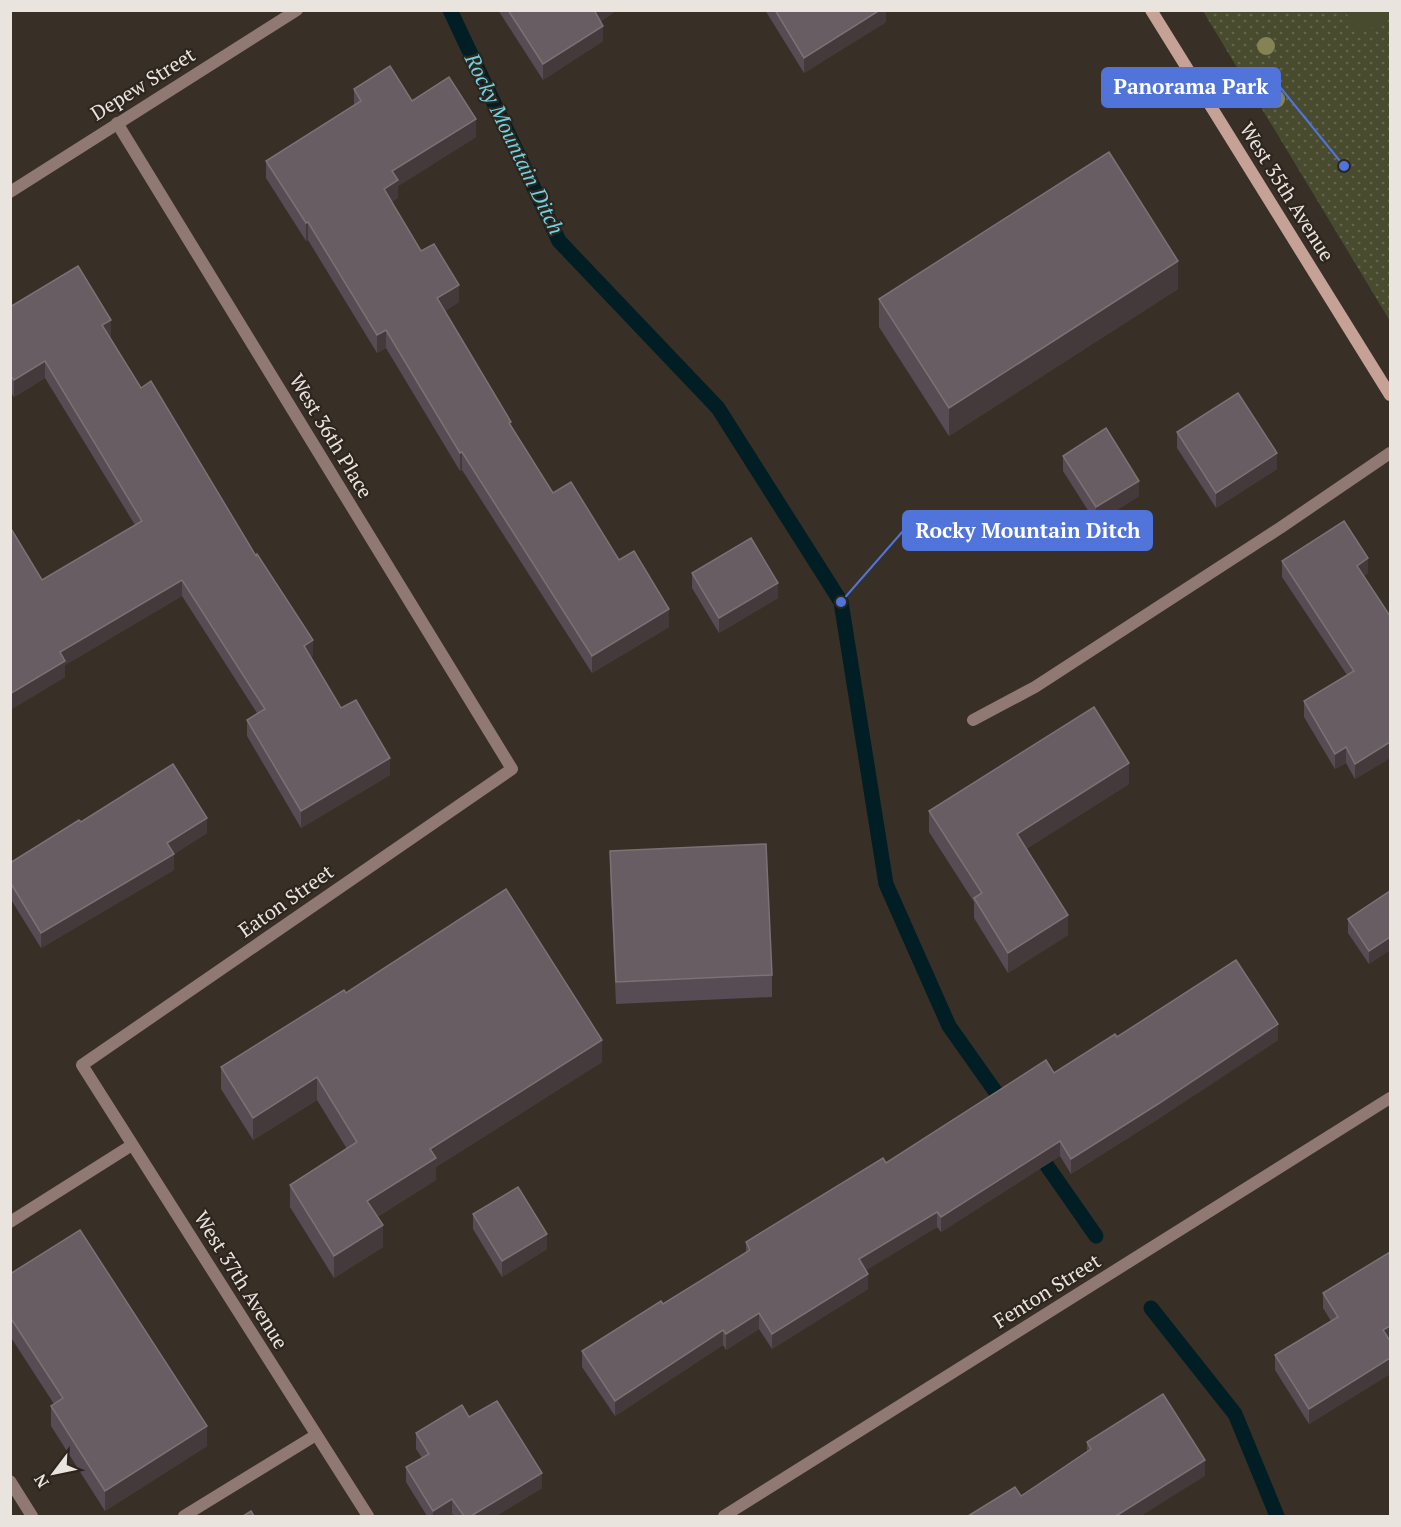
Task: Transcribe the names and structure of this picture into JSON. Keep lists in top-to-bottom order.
{
  "streets": {
    "street": [
      "Depew Street",
      "West 35th Avenue",
      "West 36th Place",
      "Eaton Street",
      "West 37th Avenue",
      "Fenton Street"
    ]
  },
  "crossings": [
    ["Depew Street", "West 36th Place"],
    ["West 36th Place", "Eaton Street"],
    ["Eaton Street", "West 37th Avenue"]
  ],
  "water": ["Rocky Mountain Ditch"],
  "places": ["Panorama Park", "Rocky Mountain Ditch"],
  "north": "bottom left"
}
